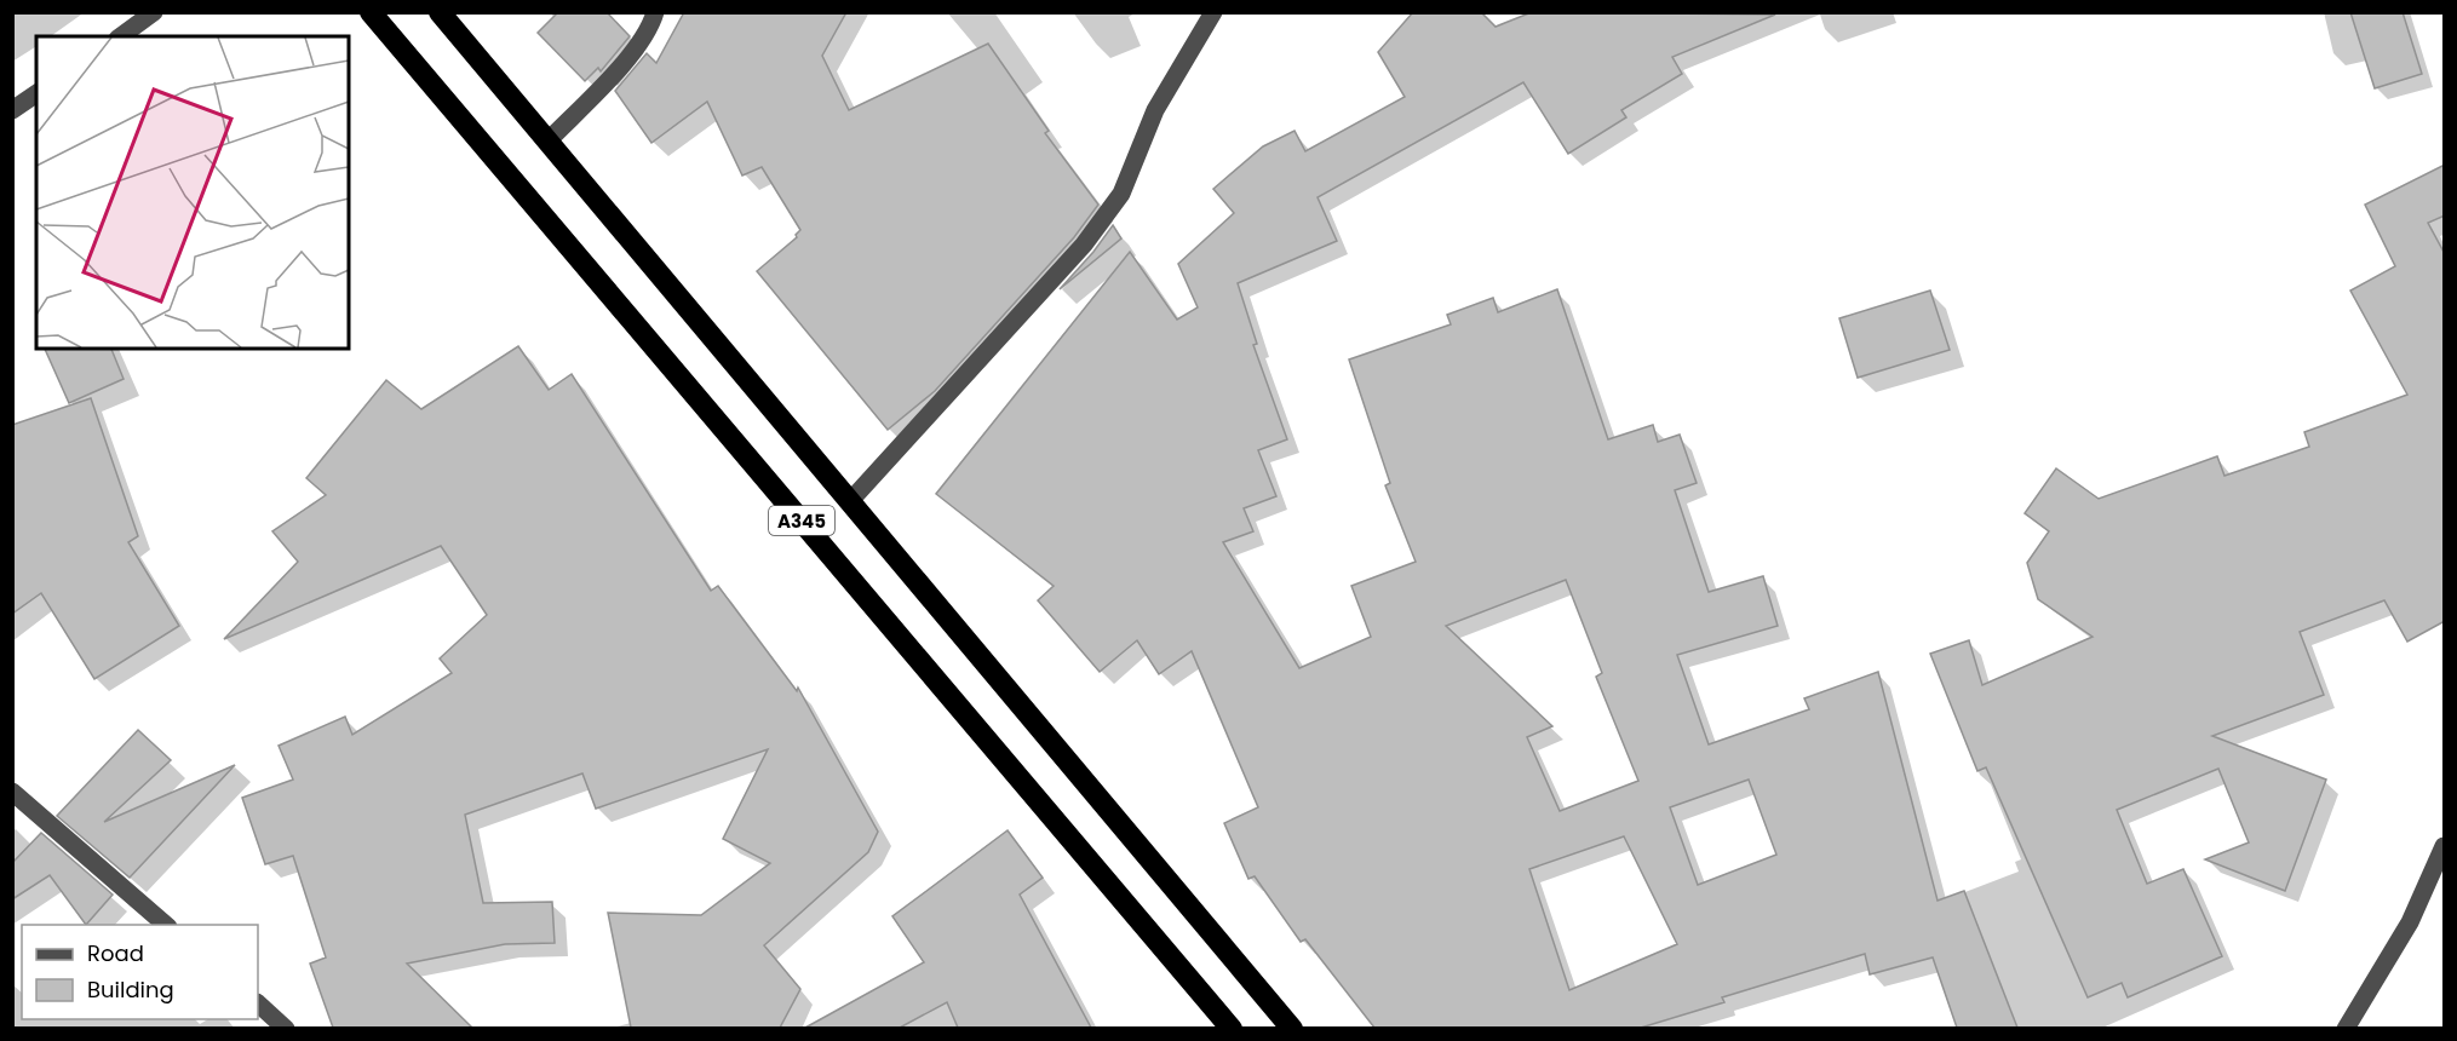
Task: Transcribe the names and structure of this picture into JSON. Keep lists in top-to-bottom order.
{
  "streets": {
    "highway": ["A345"]
  },
  "legend": ["Road", "Building"]
}
